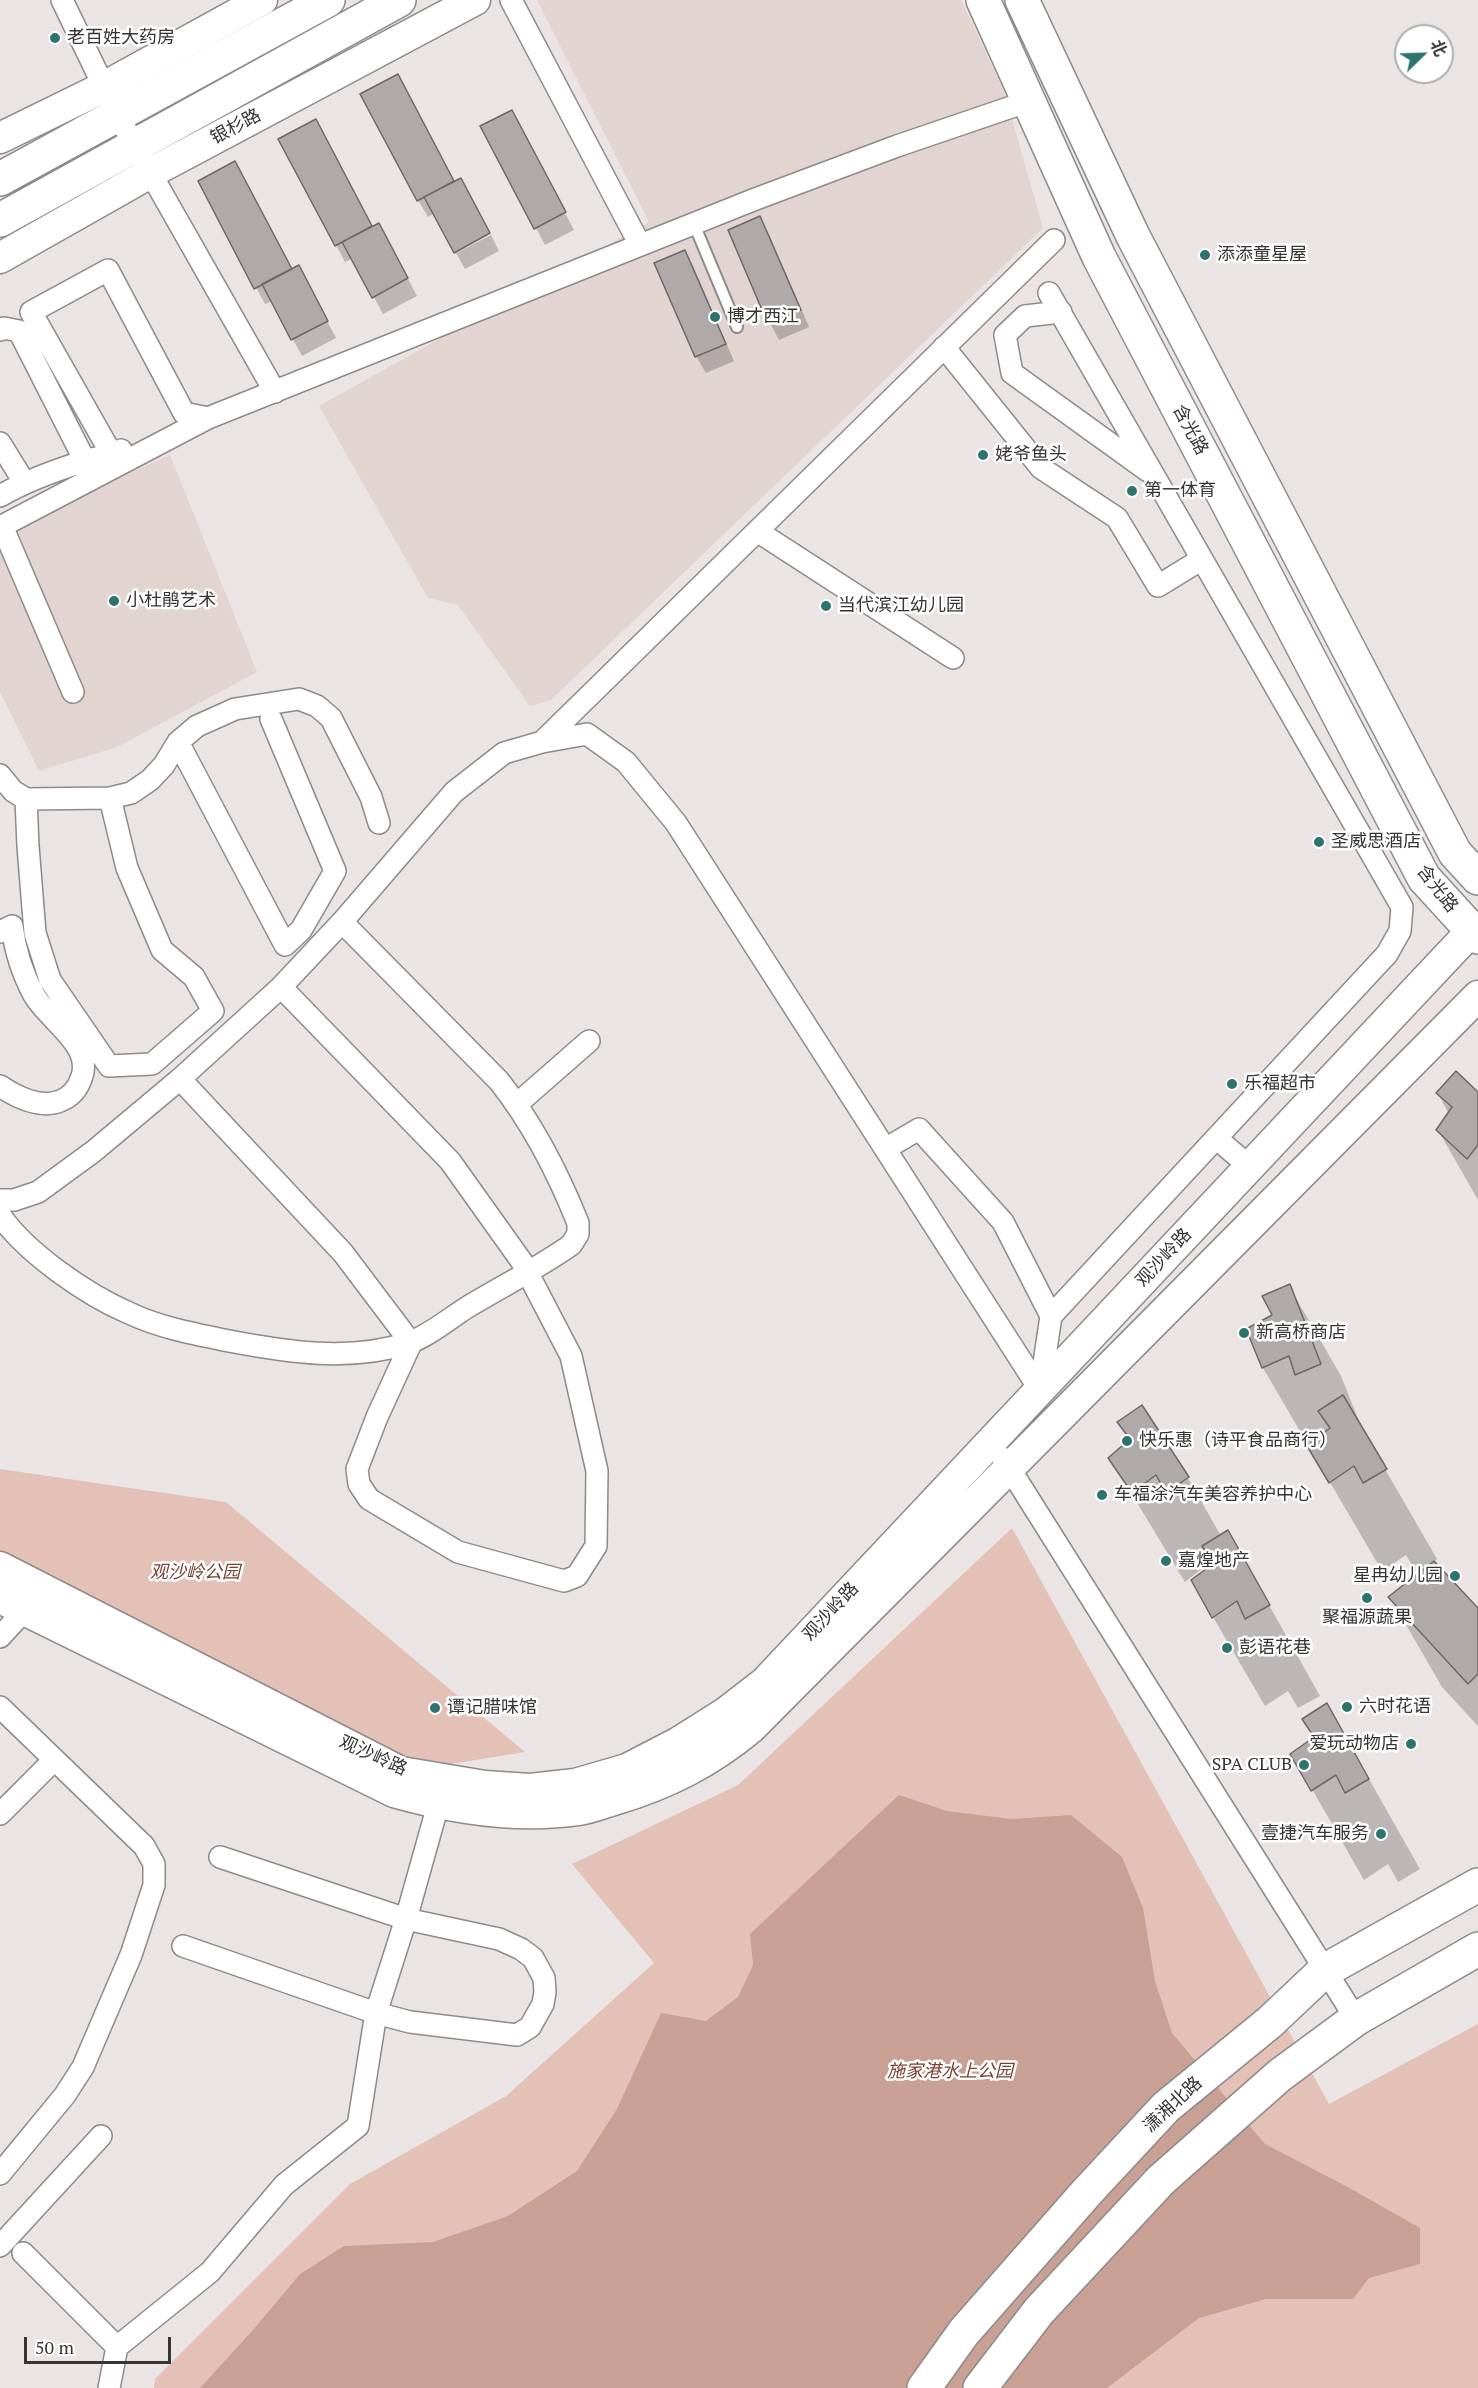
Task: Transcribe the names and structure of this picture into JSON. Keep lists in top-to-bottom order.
{
  "streets": {
    "main road": [
      "银杉路",
      "含光路",
      "观沙岭路",
      "潇湘北路"
    ]
  },
  "crossings": [
    ["含光路", "观沙岭路"]
  ],
  "parks": ["观沙岭公园", "施家港水上公园"],
  "places": [
    "老百姓大药房",
    "添添童星屋",
    "博才西江",
    "姥爷鱼头",
    "第一体育",
    "小杜鹃艺术",
    "当代滨江幼儿园",
    "圣威思酒店",
    "乐福超市",
    "新高桥商店",
    "快乐惠（诗平食品商行）",
    "车福涂汽车美容养护中心",
    "嘉煌地产",
    "星冉幼儿园",
    "聚福源蔬果",
    "彭语花巷",
    "六时花语",
    "谭记腊味馆",
    "爱玩动物店",
    "SPA CLUB",
    "壹捷汽车服务"
  ],
  "scale_bar": "50 m",
  "north": "top right"
}
